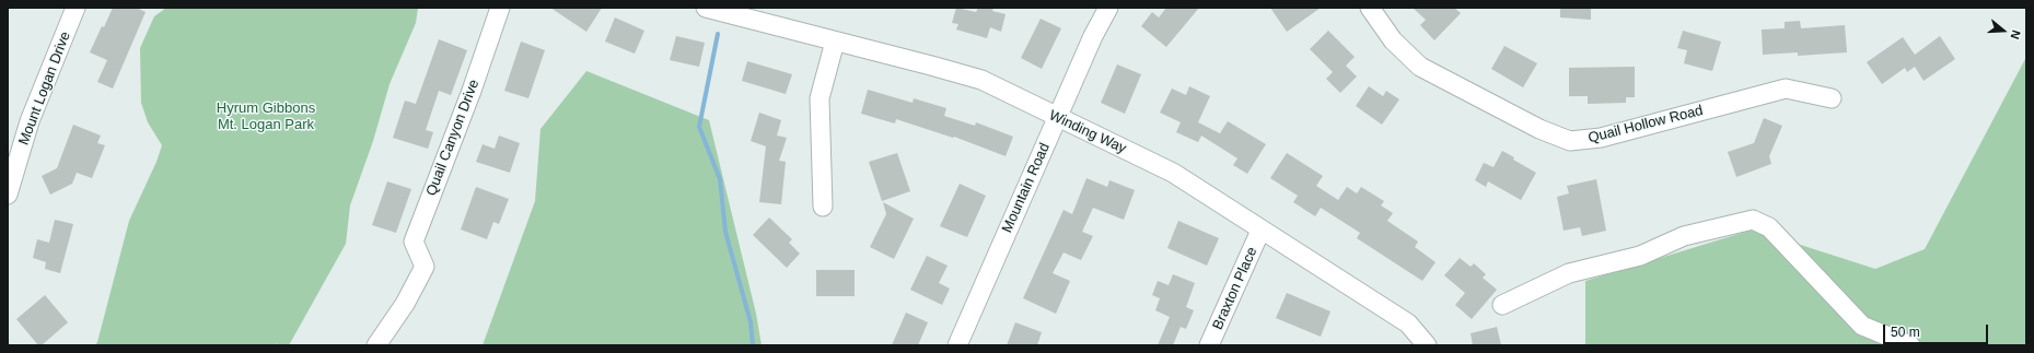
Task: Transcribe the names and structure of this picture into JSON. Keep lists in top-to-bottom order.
{
  "streets": {
    "street": [
      "Mount Logan Drive",
      "Quail Hollow Road",
      "Winding Way",
      "Quail Canyon Drive",
      "Mountain Road",
      "Braxton Place"
    ]
  },
  "crossings": [
    ["Winding Way", "Mountain Road"],
    ["Winding Way", "Braxton Place"]
  ],
  "parks": ["Hyrum Gibbons Mt. Logan Park"],
  "scale_bar": "50 m",
  "north": "right"
}
